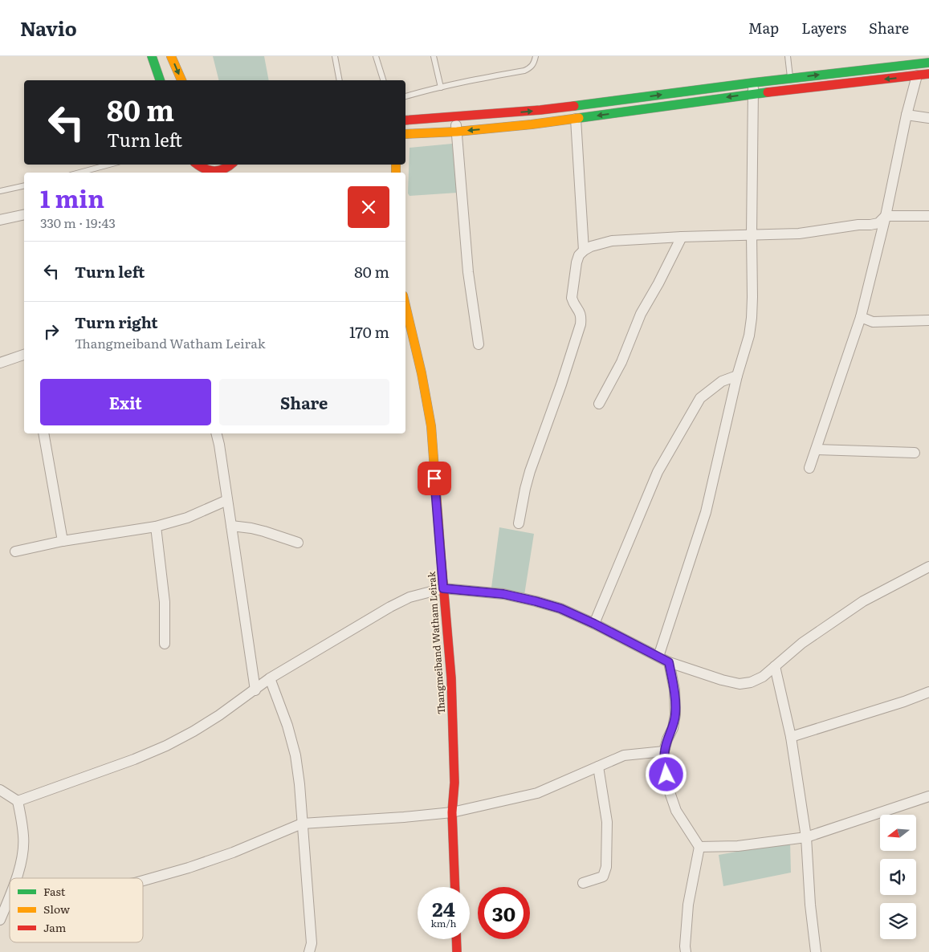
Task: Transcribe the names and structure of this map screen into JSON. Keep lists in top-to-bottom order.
{
  "streets": {
    "main road": ["Thangmeiband Watham Leirak"]
  },
  "legend": ["Fast", "Slow", "Jam"],
  "north": "left",
  "page": {
    "header": "Navio",
    "nav": ["Map", "Layers", "Share"],
    "turn": ["80 m", "Turn left"],
    "heading": ["1 min", "330 m · 19:43"],
    "list": [
      {
        "name": "Turn left",
        "value": "80 m"
      },
      {
        "name": "Turn right",
        "note": "Thangmeiband Watham Leirak",
        "value": "170 m"
      }
    ],
    "buttons": ["Exit", "Share"],
    "speed": "24 km/h",
    "limit": "30"
  }
}
